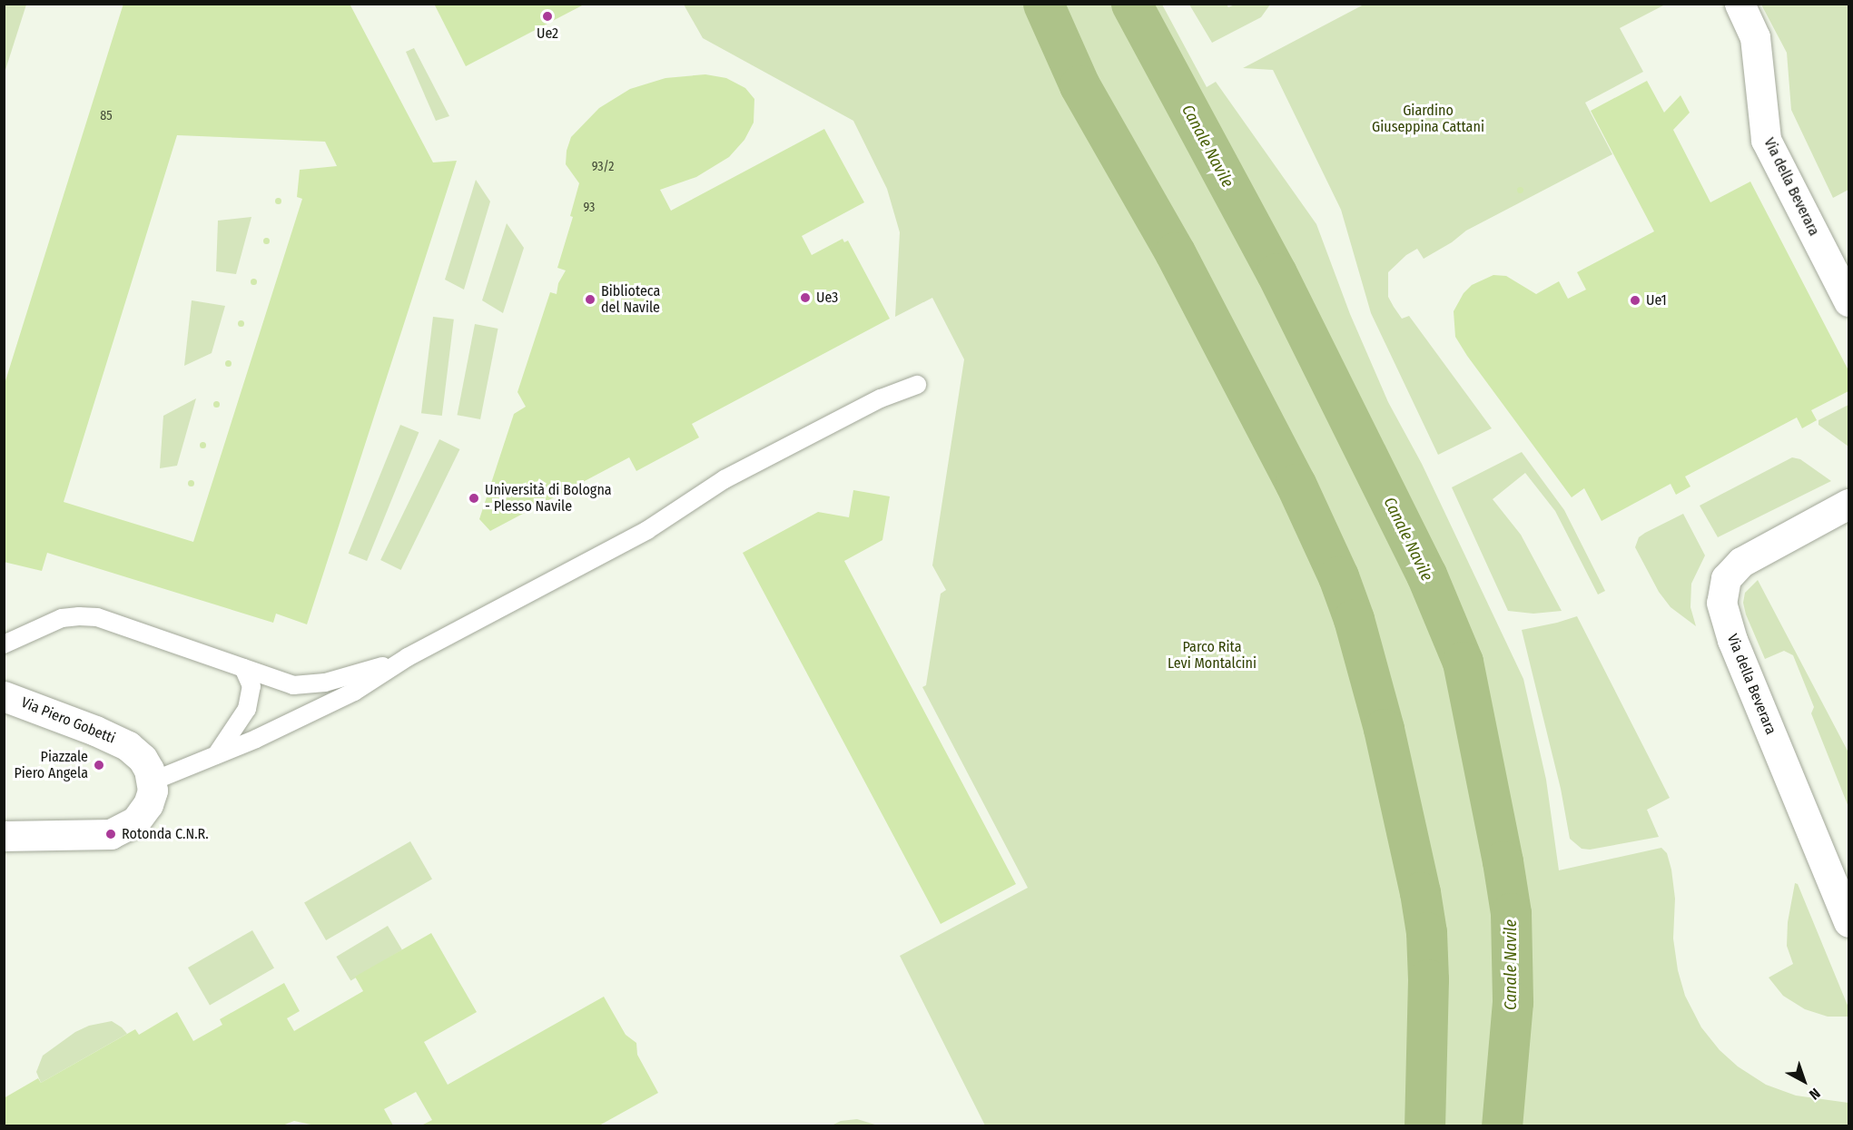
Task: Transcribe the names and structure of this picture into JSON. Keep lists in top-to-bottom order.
{
  "streets": {
    "street": ["Via della Beverara", "Via Piero Gobetti"]
  },
  "water": ["Canale Navile"],
  "parks": ["Giardino Giuseppina Cattani", "Parco Rita Levi Montalcini"],
  "places": [
    "Ue2",
    "Ue3",
    "Biblioteca del Navile",
    "Ue1",
    "Università di Bologna - Plesso Navile",
    "Piazzale Piero Angela",
    "Rotonda C.N.R."
  ],
  "house_numbers": ["85", "93/2", "93"],
  "north": "bottom right"
}
